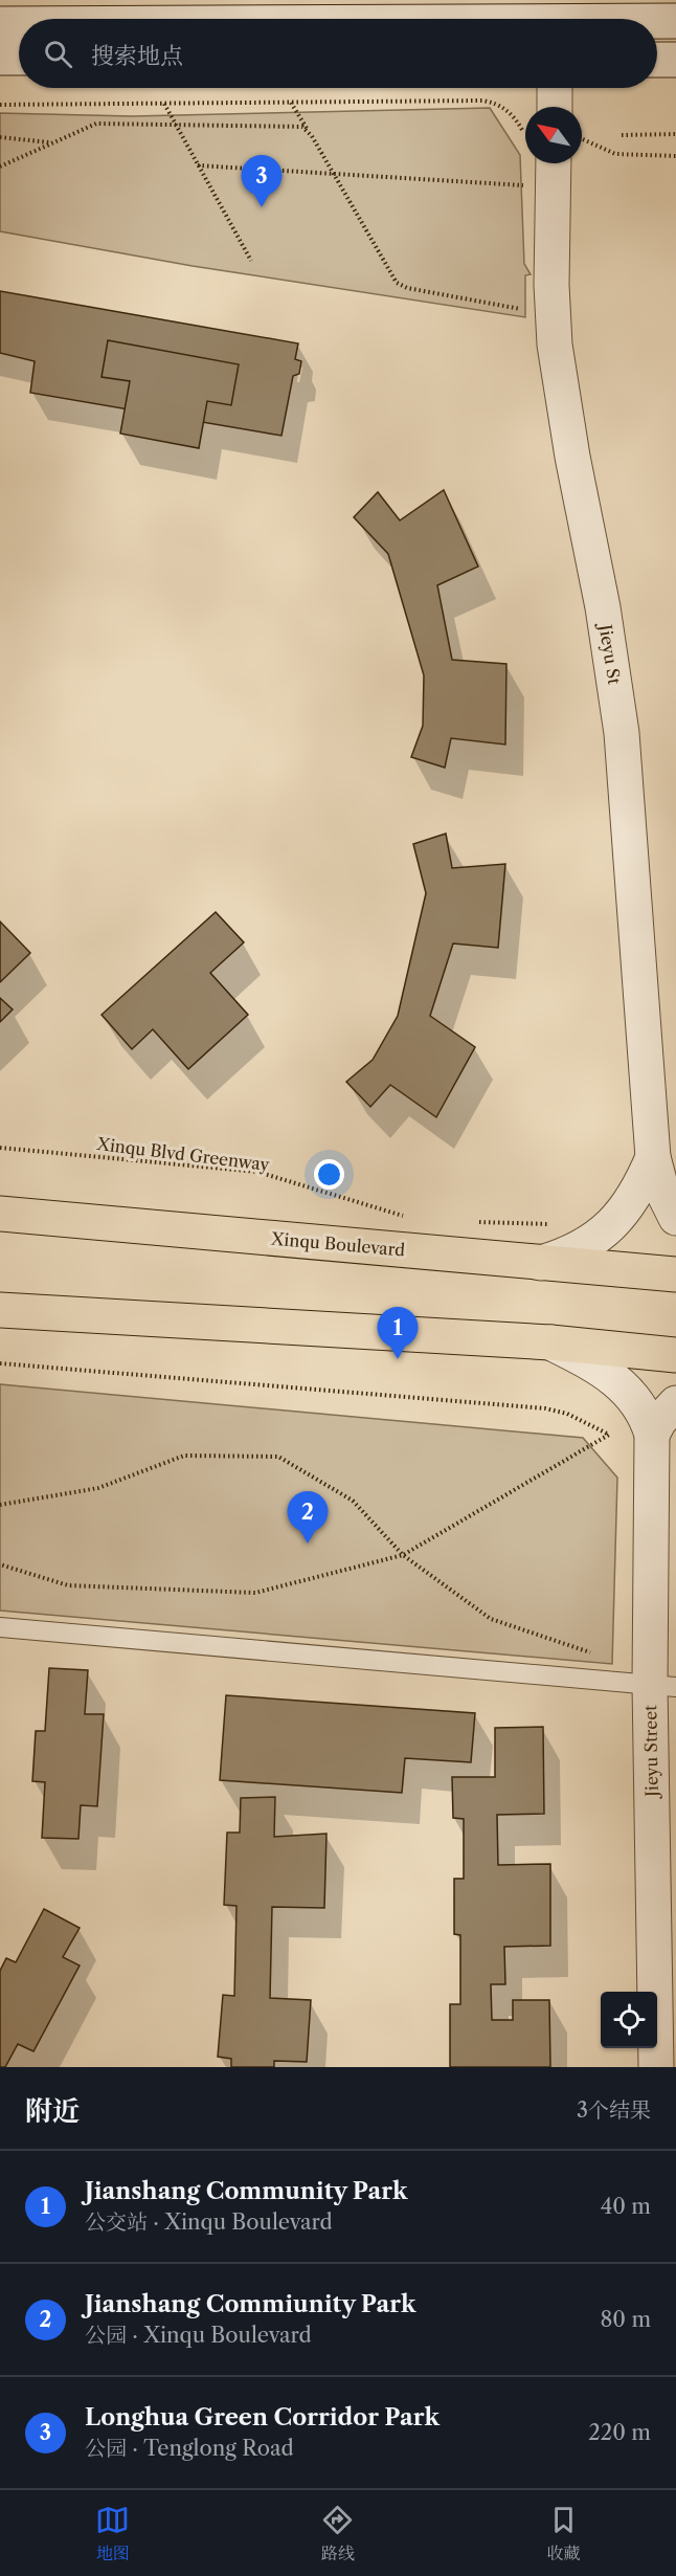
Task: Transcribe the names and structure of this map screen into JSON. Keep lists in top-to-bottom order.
{
  "streets": {
    "main road": ["Xinqu Boulevard"],
    "street": ["Jieyu St", "Jieyu Street"],
    "path": ["Xinqu Blvd Greenway"]
  },
  "north": "top left",
  "page": {
    "search": "搜索地点",
    "pins": ["3", "1", "2"],
    "heading": ["附近", "3个结果"],
    "list": [
      {
        "mark": "1",
        "name": "Jianshang Community Park",
        "note": "公交站 · Xinqu Boulevard",
        "value": "40 m"
      },
      {
        "mark": "2",
        "name": "Jianshang Commiunity Park",
        "note": "公园 · Xinqu Boulevard",
        "value": "80 m"
      },
      {
        "mark": "3",
        "name": "Longhua Green Corridor Park",
        "note": "公园 · Tenglong Road",
        "value": "220 m"
      }
    ],
    "nav": ["地图", "路线", "收藏"]
  }
}
